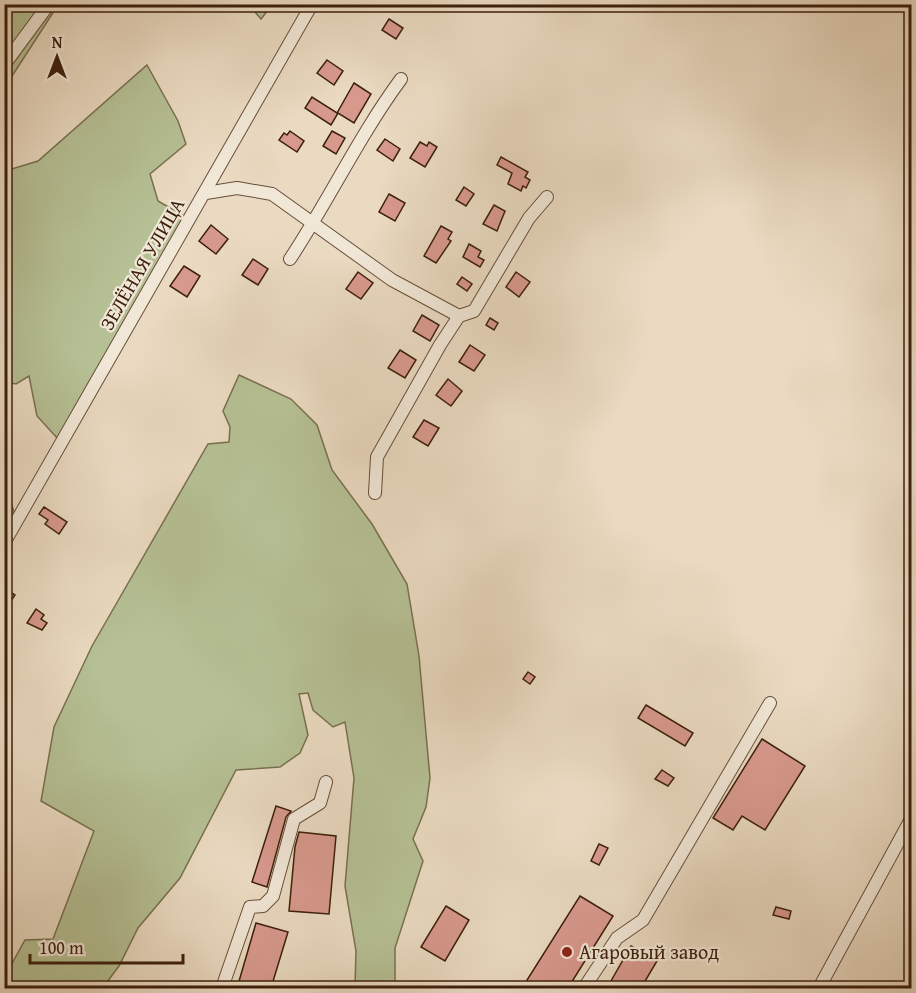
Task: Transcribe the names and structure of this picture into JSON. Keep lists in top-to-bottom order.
{
  "streets": {
    "street": ["ЗЕЛЁНАЯ УЛИЦА"]
  },
  "places": ["Агаровый завод"],
  "scale_bar": "100 m",
  "north": "top"
}
